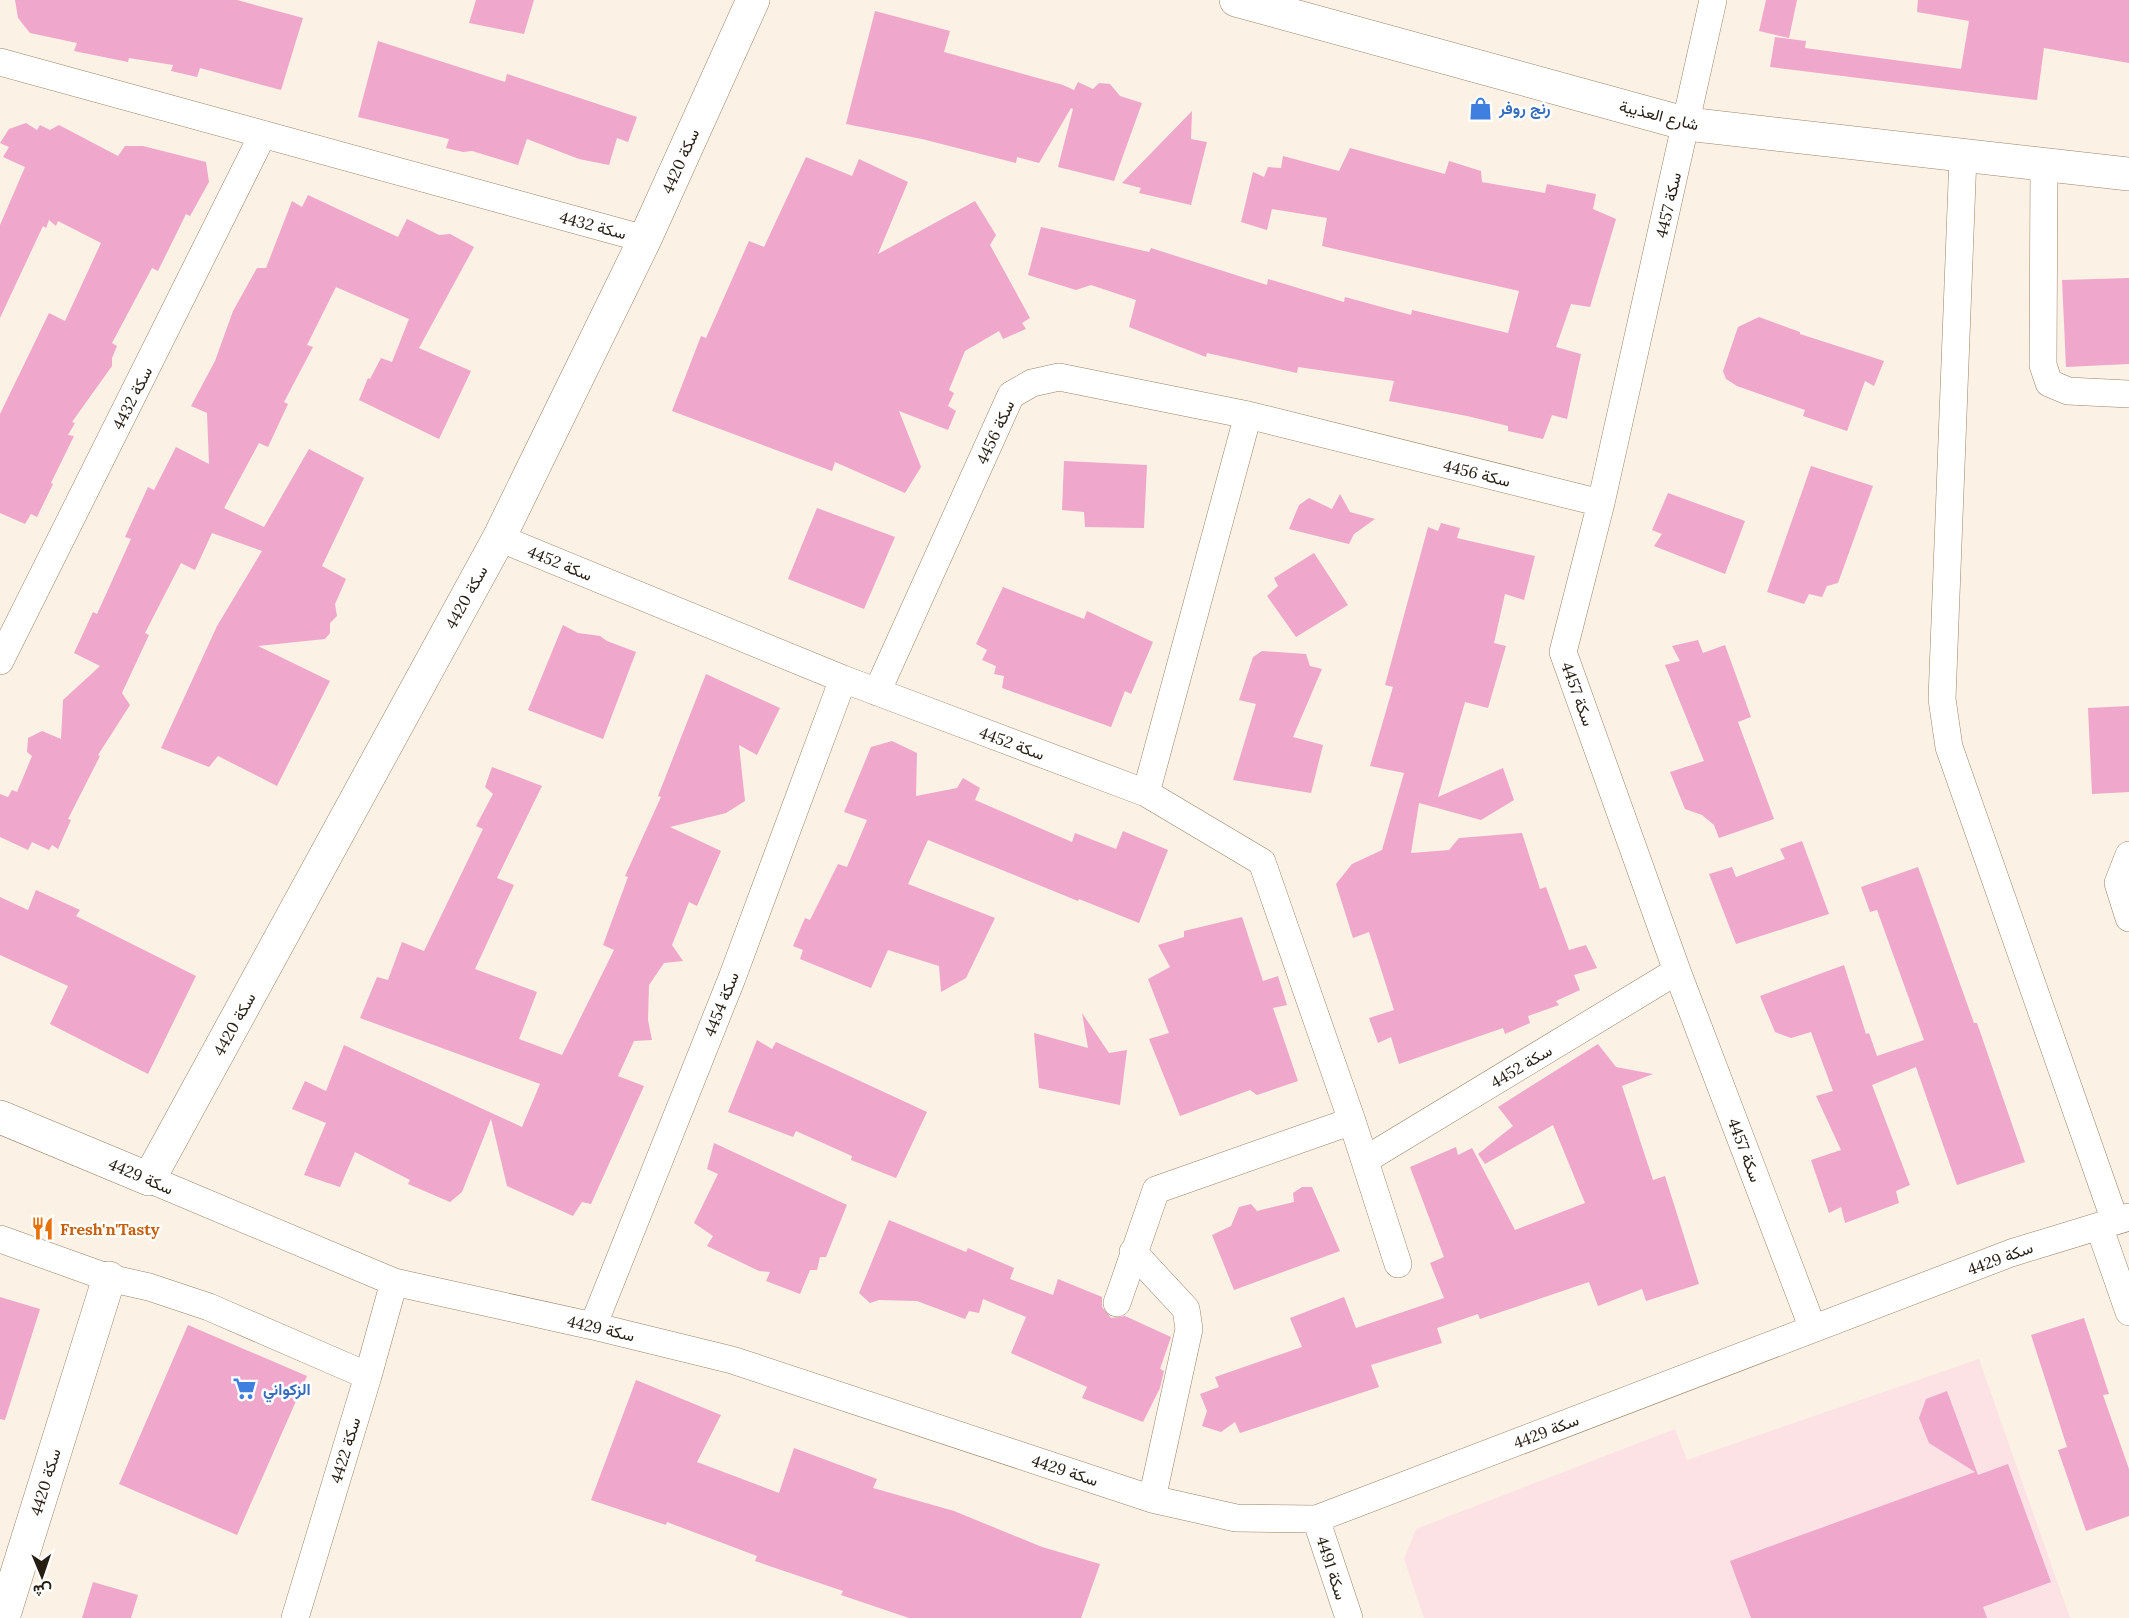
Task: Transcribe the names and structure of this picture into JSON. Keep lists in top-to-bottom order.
{
  "streets": {
    "street": [
      "شارع العذيبة",
      "سكة 4420",
      "سكة 4457",
      "سكة 4432",
      "سكة 4456",
      "سكة 4452",
      "سكة 4454",
      "سكة 4429",
      "سكة 4422",
      "سكة 4491"
    ]
  },
  "crossings": [
    ["شارع العذيبة", "سكة 4457"],
    ["سكة 4420", "سكة 4432"],
    ["سكة 4420", "سكة 4452"],
    ["سكة 4420", "سكة 4429"],
    ["سكة 4457", "سكة 4456"],
    ["سكة 4457", "سكة 4452"],
    ["سكة 4457", "سكة 4429"],
    ["سكة 4456", "سكة 4452"],
    ["سكة 4452", "سكة 4454"],
    ["سكة 4454", "سكة 4429"],
    ["سكة 4429", "سكة 4422"],
    ["سكة 4429", "سكة 4491"]
  ],
  "places": {
    "shop": ["رنج روفر"],
    "restaurant": ["Fresh'n'Tasty"],
    "supermarket": ["الزكواني"]
  },
  "north": "bottom"
}
